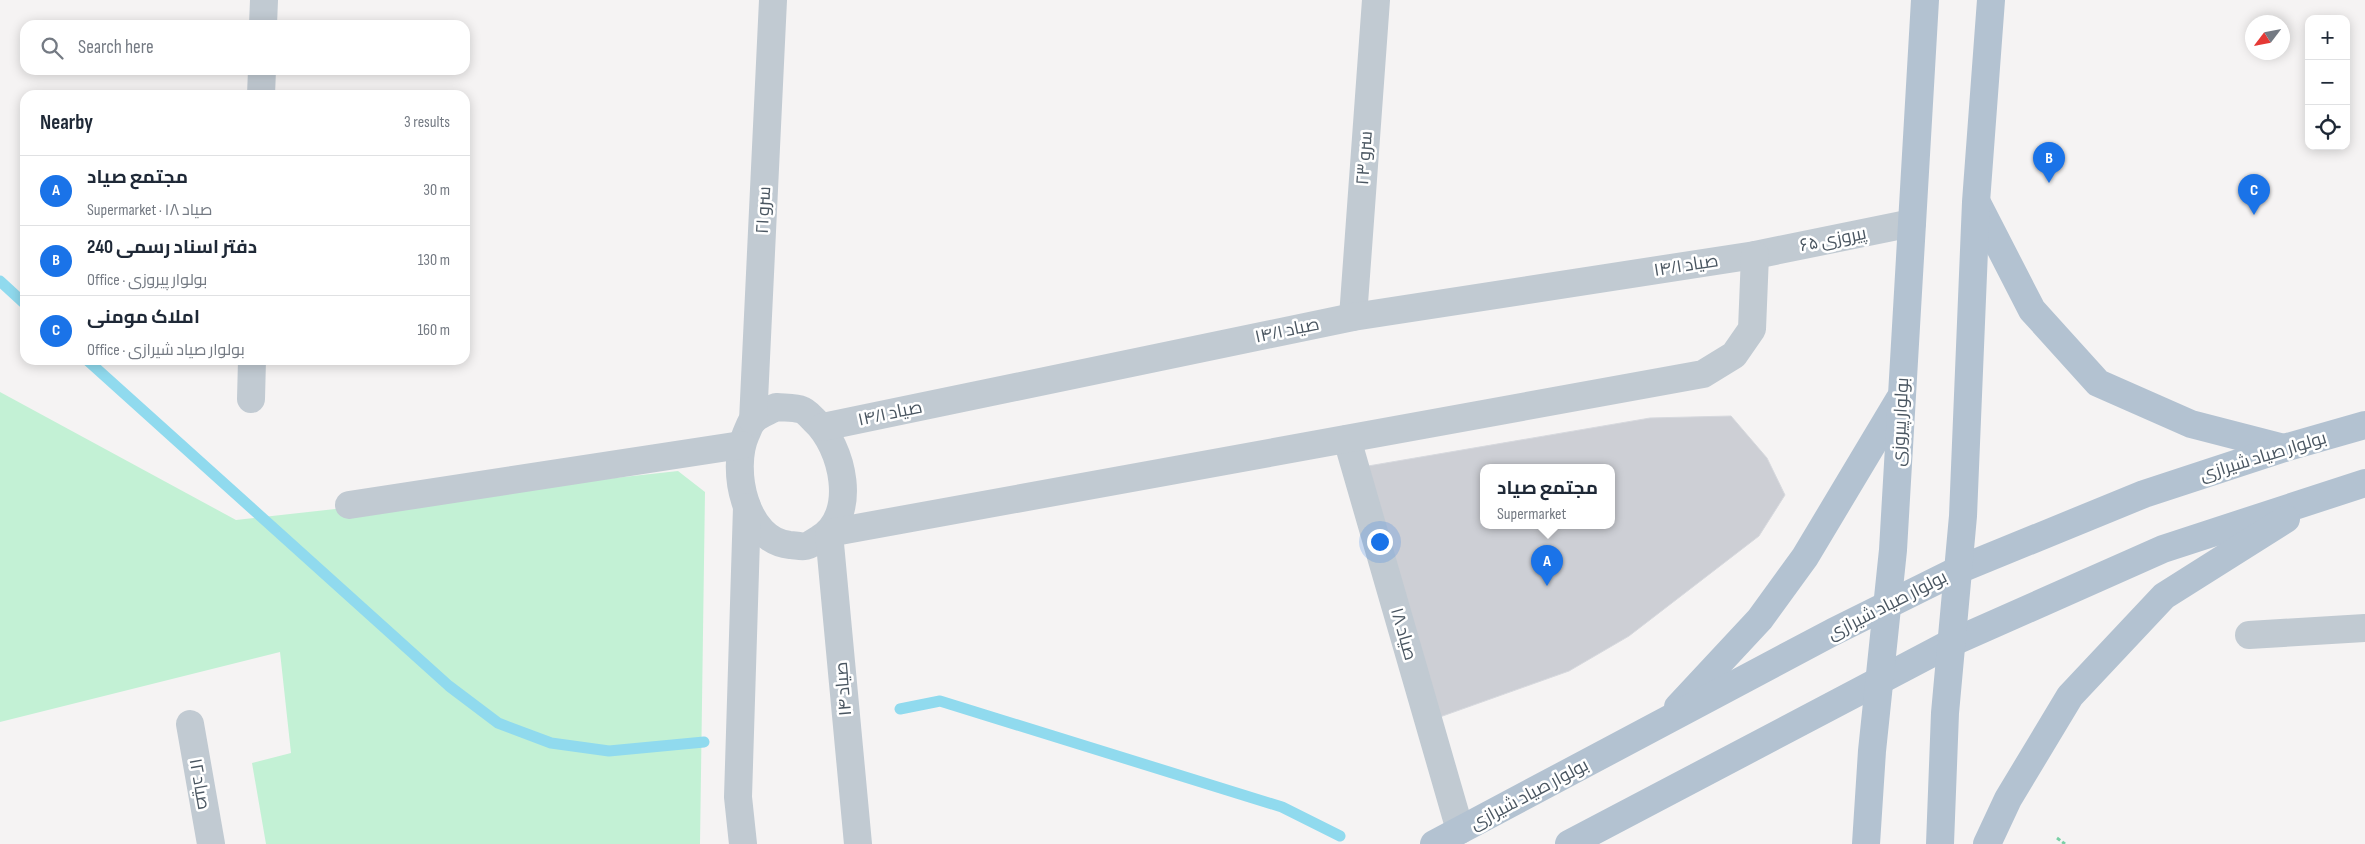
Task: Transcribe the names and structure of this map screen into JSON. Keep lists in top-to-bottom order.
{
  "streets": {
    "main road": ["بولوار پیروزی", "بولوار صیاد شیرازی"],
    "street": [
      "سرو ۲۳",
      "سرو ۲۱",
      "پیروزی ۶۵",
      "صیاد ۱۴/۱",
      "صیاد ۱۸",
      "صیاد ۱۴",
      "صیاد ۱۲"
    ]
  },
  "crossings": [
    ["سرو ۲۳", "صیاد ۱۴/۱"],
    ["سرو ۲۱", "صیاد ۱۴/۱"],
    ["سرو ۲۱", "صیاد ۱۴"],
    ["پیروزی ۶۵", "صیاد ۱۴/۱"],
    ["پیروزی ۶۵", "بولوار پیروزی"],
    ["صیاد ۱۴/۱", "صیاد ۱۴"],
    ["بولوار پیروزی", "بولوار صیاد شیرازی"],
    ["بولوار صیاد شیرازی", "صیاد ۱۸"]
  ],
  "north": "bottom left",
  "page": {
    "map_buttons": ["+", "−"],
    "search": "Search here",
    "heading": ["Nearby", "3 results"],
    "pins": ["B", "C", "A"],
    "list": [
      {
        "mark": "A",
        "name": "مجتمع صیاد",
        "note": "Supermarket · صیاد ۱۸",
        "value": "30 m"
      },
      {
        "mark": "B",
        "name": "دفتر اسناد رسمی 240",
        "note": "Office · بولوار پیروزی",
        "value": "130 m"
      },
      {
        "mark": "C",
        "name": "املاک مومنی",
        "note": "Office · بولوار صیاد شیرازی",
        "value": "160 m"
      }
    ],
    "popup": ["مجتمع صیاد", "Supermarket"]
  }
}
